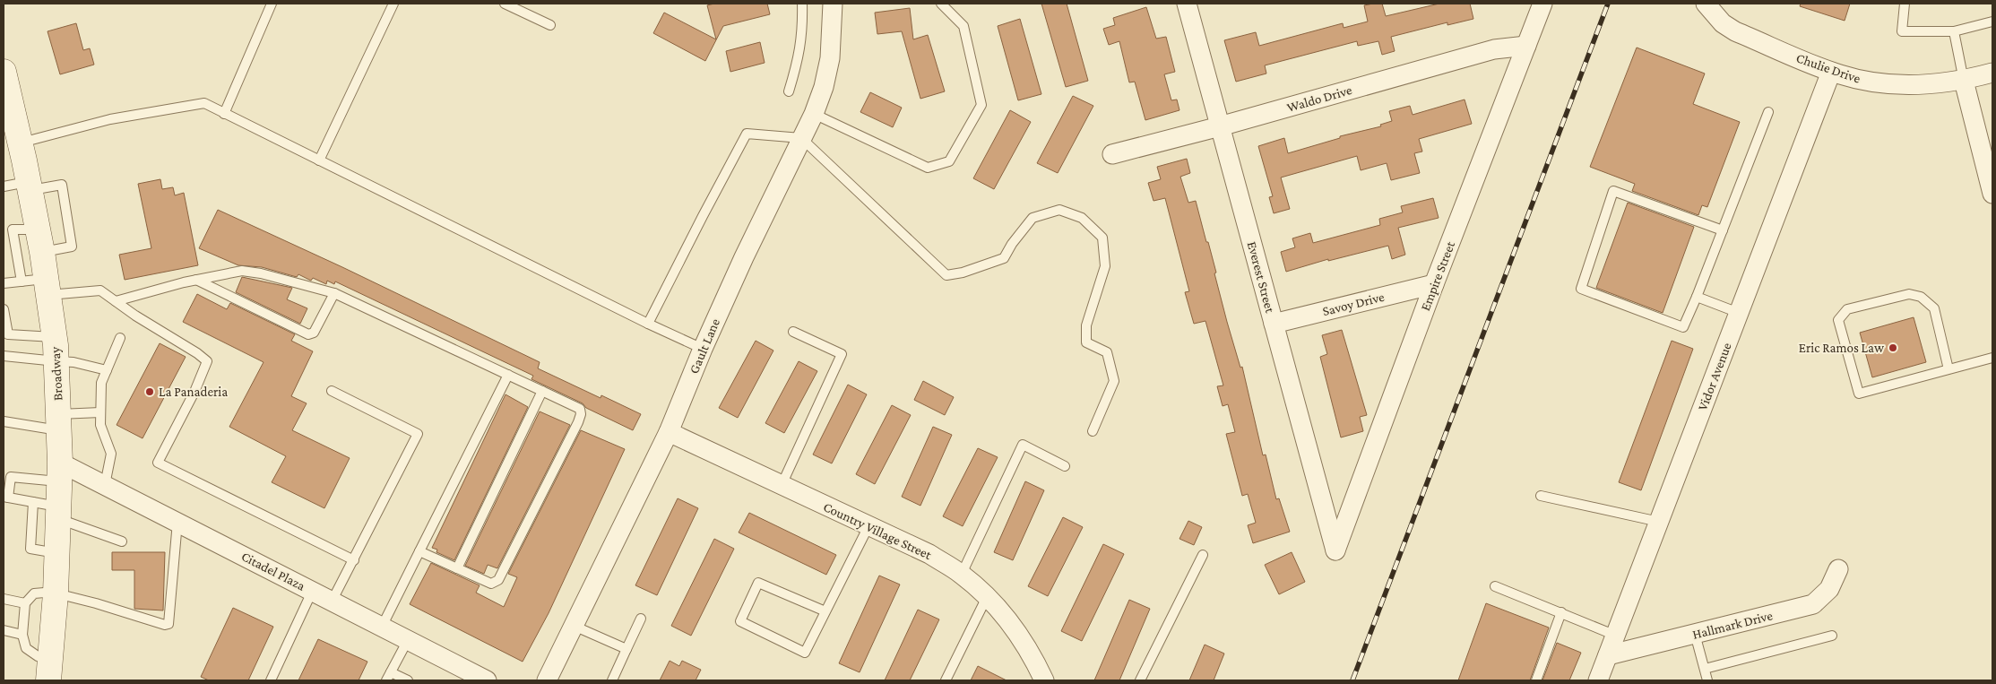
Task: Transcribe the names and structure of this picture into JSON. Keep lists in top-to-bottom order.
{
  "streets": {
    "main road": ["Broadway"],
    "street": [
      "Chulie Drive",
      "Waldo Drive",
      "Empire Street",
      "Everest Street",
      "Savoy Drive",
      "Gault Lane",
      "Vidor Avenue",
      "Country Village Street",
      "Citadel Plaza",
      "Hallmark Drive"
    ]
  },
  "crossings": [
    ["Chulie Drive", "Vidor Avenue"],
    ["Waldo Drive", "Empire Street"],
    ["Waldo Drive", "Everest Street"],
    ["Empire Street", "Everest Street"],
    ["Empire Street", "Savoy Drive"],
    ["Everest Street", "Savoy Drive"],
    ["Gault Lane", "Country Village Street"],
    ["Broadway", "Citadel Plaza"],
    ["Vidor Avenue", "Hallmark Drive"]
  ],
  "places": ["Eric Ramos Law", "La Panaderia"]
}
